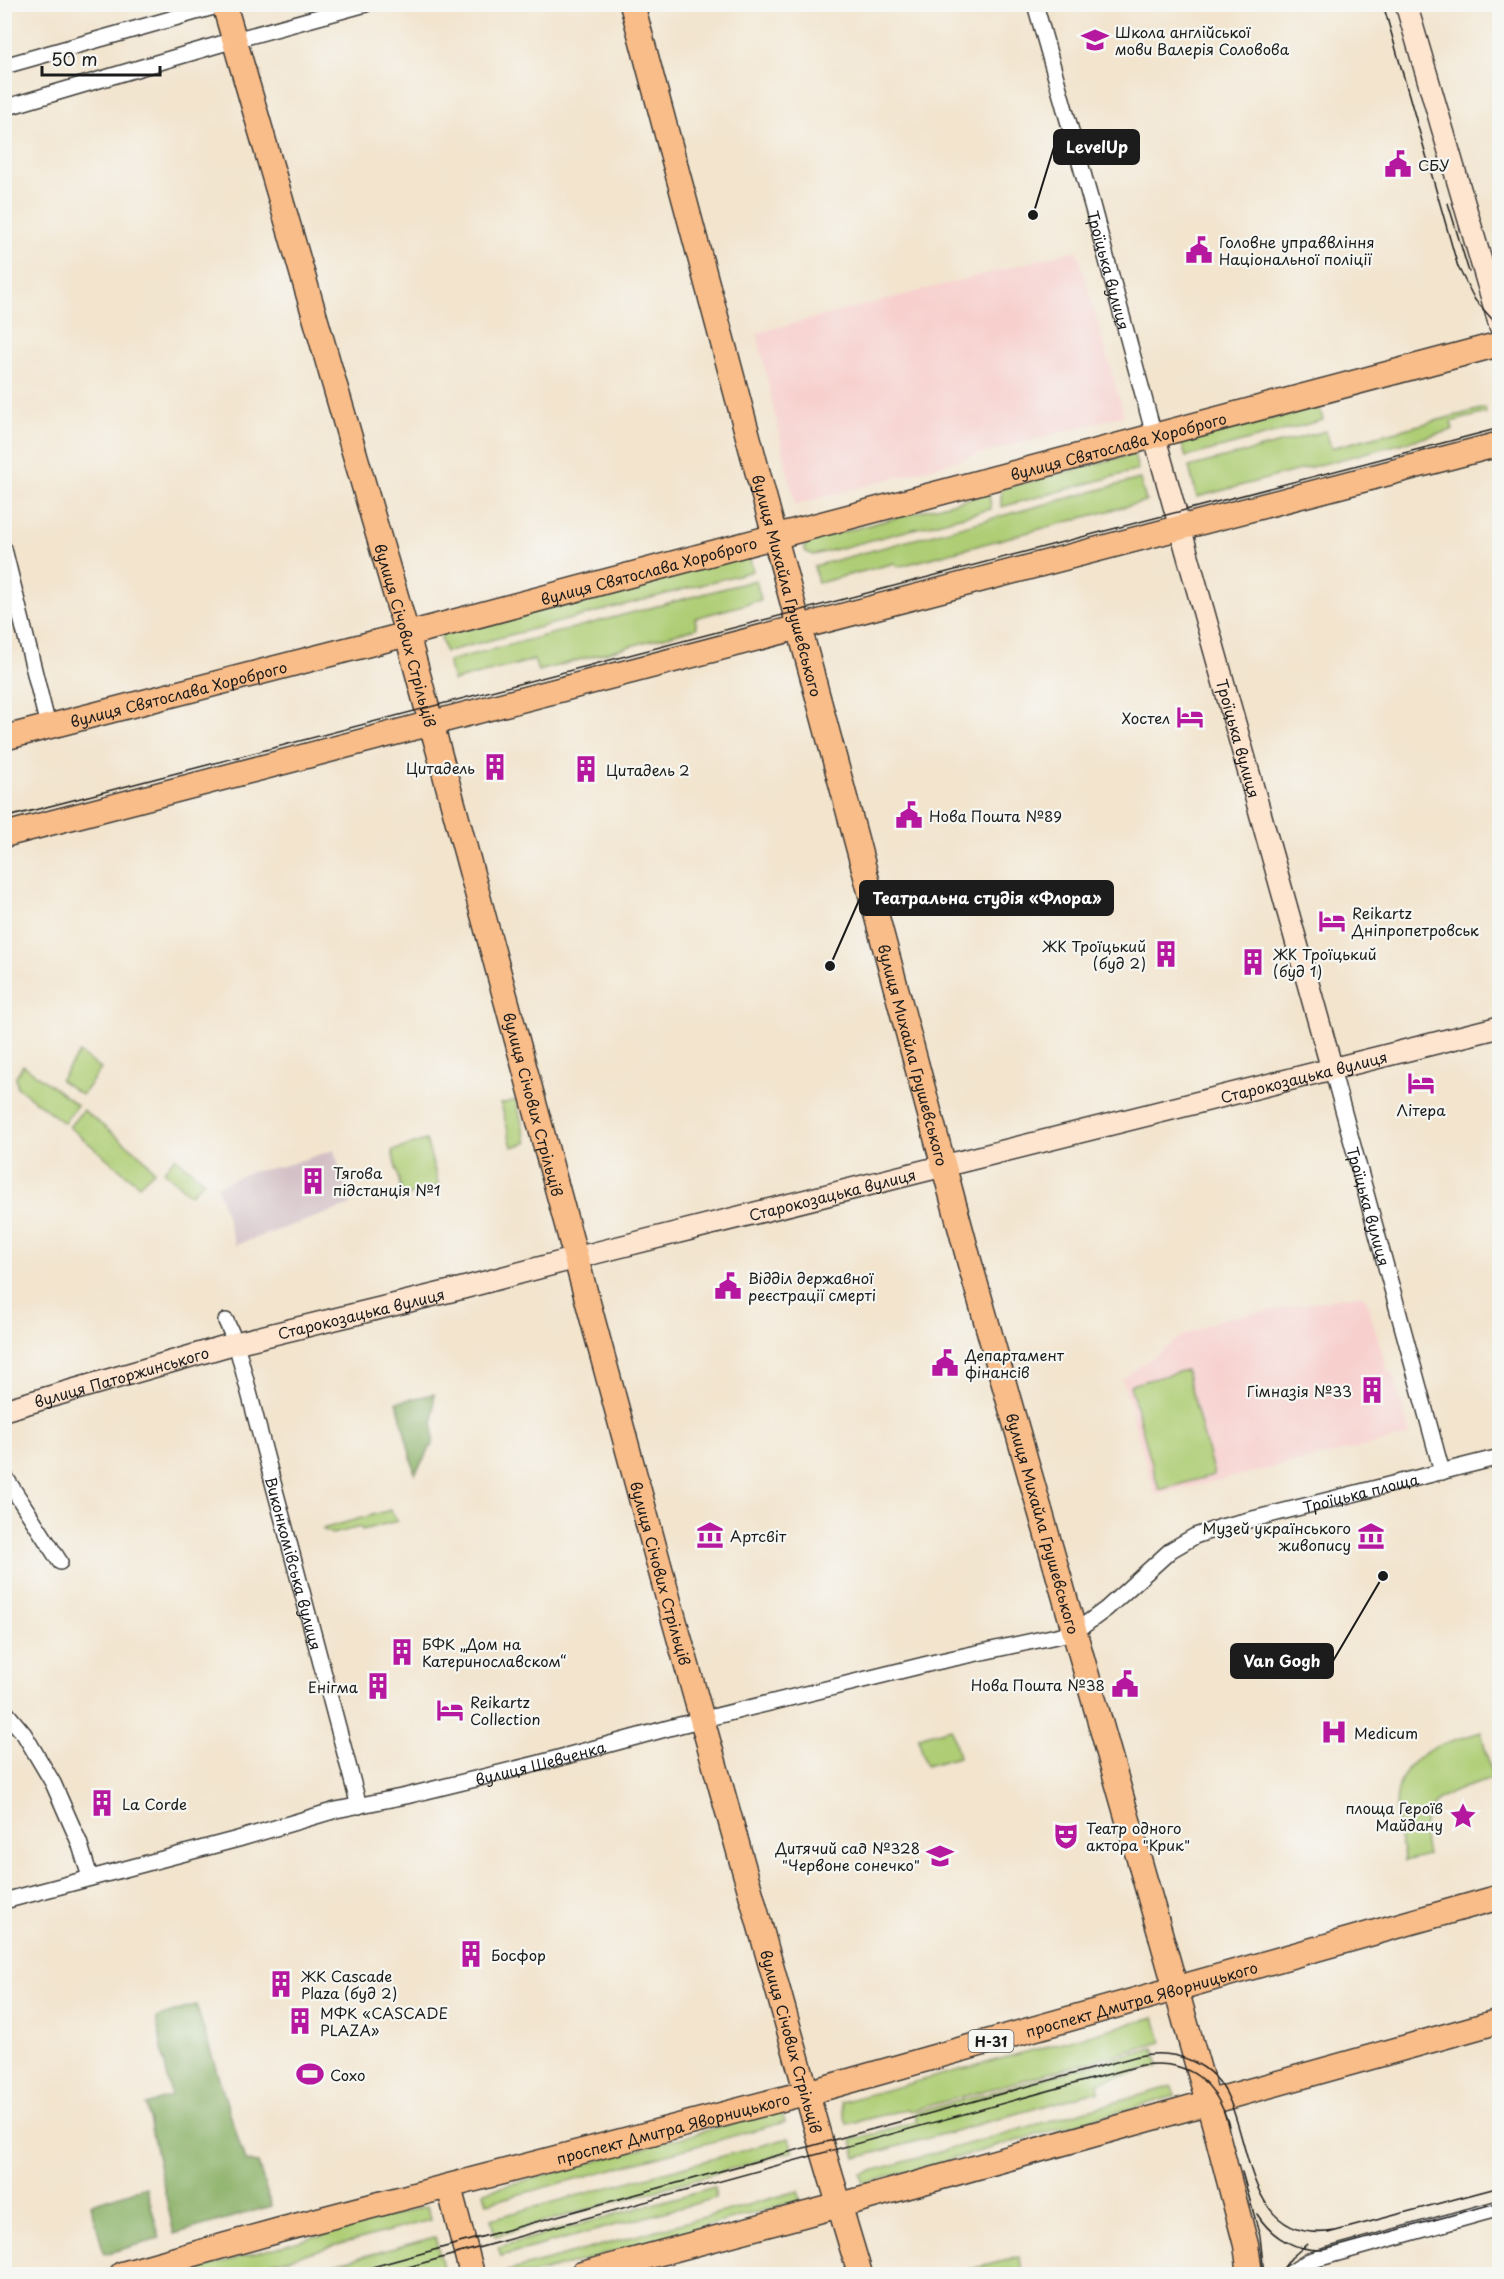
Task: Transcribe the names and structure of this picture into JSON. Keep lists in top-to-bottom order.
{
  "streets": {
    "main road": [
      "вулиця Святослава Хороброго",
      "вулиця Михайла Грушевського",
      "вулиця Січових Стрільців",
      "проспект Дмитра Яворницького",
      "Н-31"
    ],
    "street": [
      "Троїцька вулиця",
      "Старокозацька вулиця",
      "вулиця Паторжинського",
      "Троїцька площа",
      "Виконкомівська вулиця",
      "вулиця Шевченка"
    ]
  },
  "crossings": [
    ["Троїцька вулиця", "вулиця Святослава Хороброго"],
    ["Троїцька вулиця", "Старокозацька вулиця"],
    ["Троїцька вулиця", "Троїцька площа"],
    ["вулиця Святослава Хороброго", "вулиця Михайла Грушевського"],
    ["вулиця Святослава Хороброго", "вулиця Січових Стрільців"],
    ["вулиця Михайла Грушевського", "Старокозацька вулиця"],
    ["вулиця Михайла Грушевського", "Троїцька площа"],
    ["вулиця Михайла Грушевського", "вулиця Шевченка"],
    ["вулиця Михайла Грушевського", "проспект Дмитра Яворницького"],
    ["вулиця Січових Стрільців", "Старокозацька вулиця"],
    ["вулиця Січових Стрільців", "вулиця Шевченка"],
    ["вулиця Січових Стрільців", "проспект Дмитра Яворницького"],
    ["Старокозацька вулиця", "вулиця Паторжинського"],
    ["Старокозацька вулиця", "Виконкомівська вулиця"],
    ["вулиця Паторжинського", "Виконкомівська вулиця"],
    ["Троїцька площа", "вулиця Шевченка"],
    ["Виконкомівська вулиця", "вулиця Шевченка"]
  ],
  "places": {
    "school or university": ["Школа англійської мови Валерія Соловова", "Дитячий сад №328 \"Червоне сонечко\""],
    "public building": [
      "СБУ",
      "Головне управвління Національної поліції",
      "Нова Пошта №89",
      "Відділ державної реєстрації смерті",
      "Департамент фінансів",
      "Нова Пошта №38"
    ],
    "other": ["LevelUp", "Театральна студія «Флора»", "Van Gogh"],
    "hotel": [
      "Хостел",
      "Reikartz Дніпропетровськ",
      "Літера",
      "Reikartz Collection"
    ],
    "building": [
      "Цитадель",
      "Цитадель 2",
      "ЖК Троїцький (буд 2)",
      "ЖК Троїцький (буд 1)",
      "Тягова підстанція №1",
      "Гімназія №33",
      "БФК „Дом на Катеринославском“",
      "Енігма",
      "La Corde",
      "Босфор",
      "ЖК Cascade Plaza (буд 2)",
      "МФК «CASCADE PLAZA»"
    ],
    "museum": ["Артсвіт", "Музей українського живопису"],
    "hospital": ["Medicum"],
    "place": ["площа Героїв Майдану"],
    "theatre": ["Театр одного актора \"Крик\""],
    "sports": ["Сохо"]
  },
  "scale_bar": "50 m"
}
